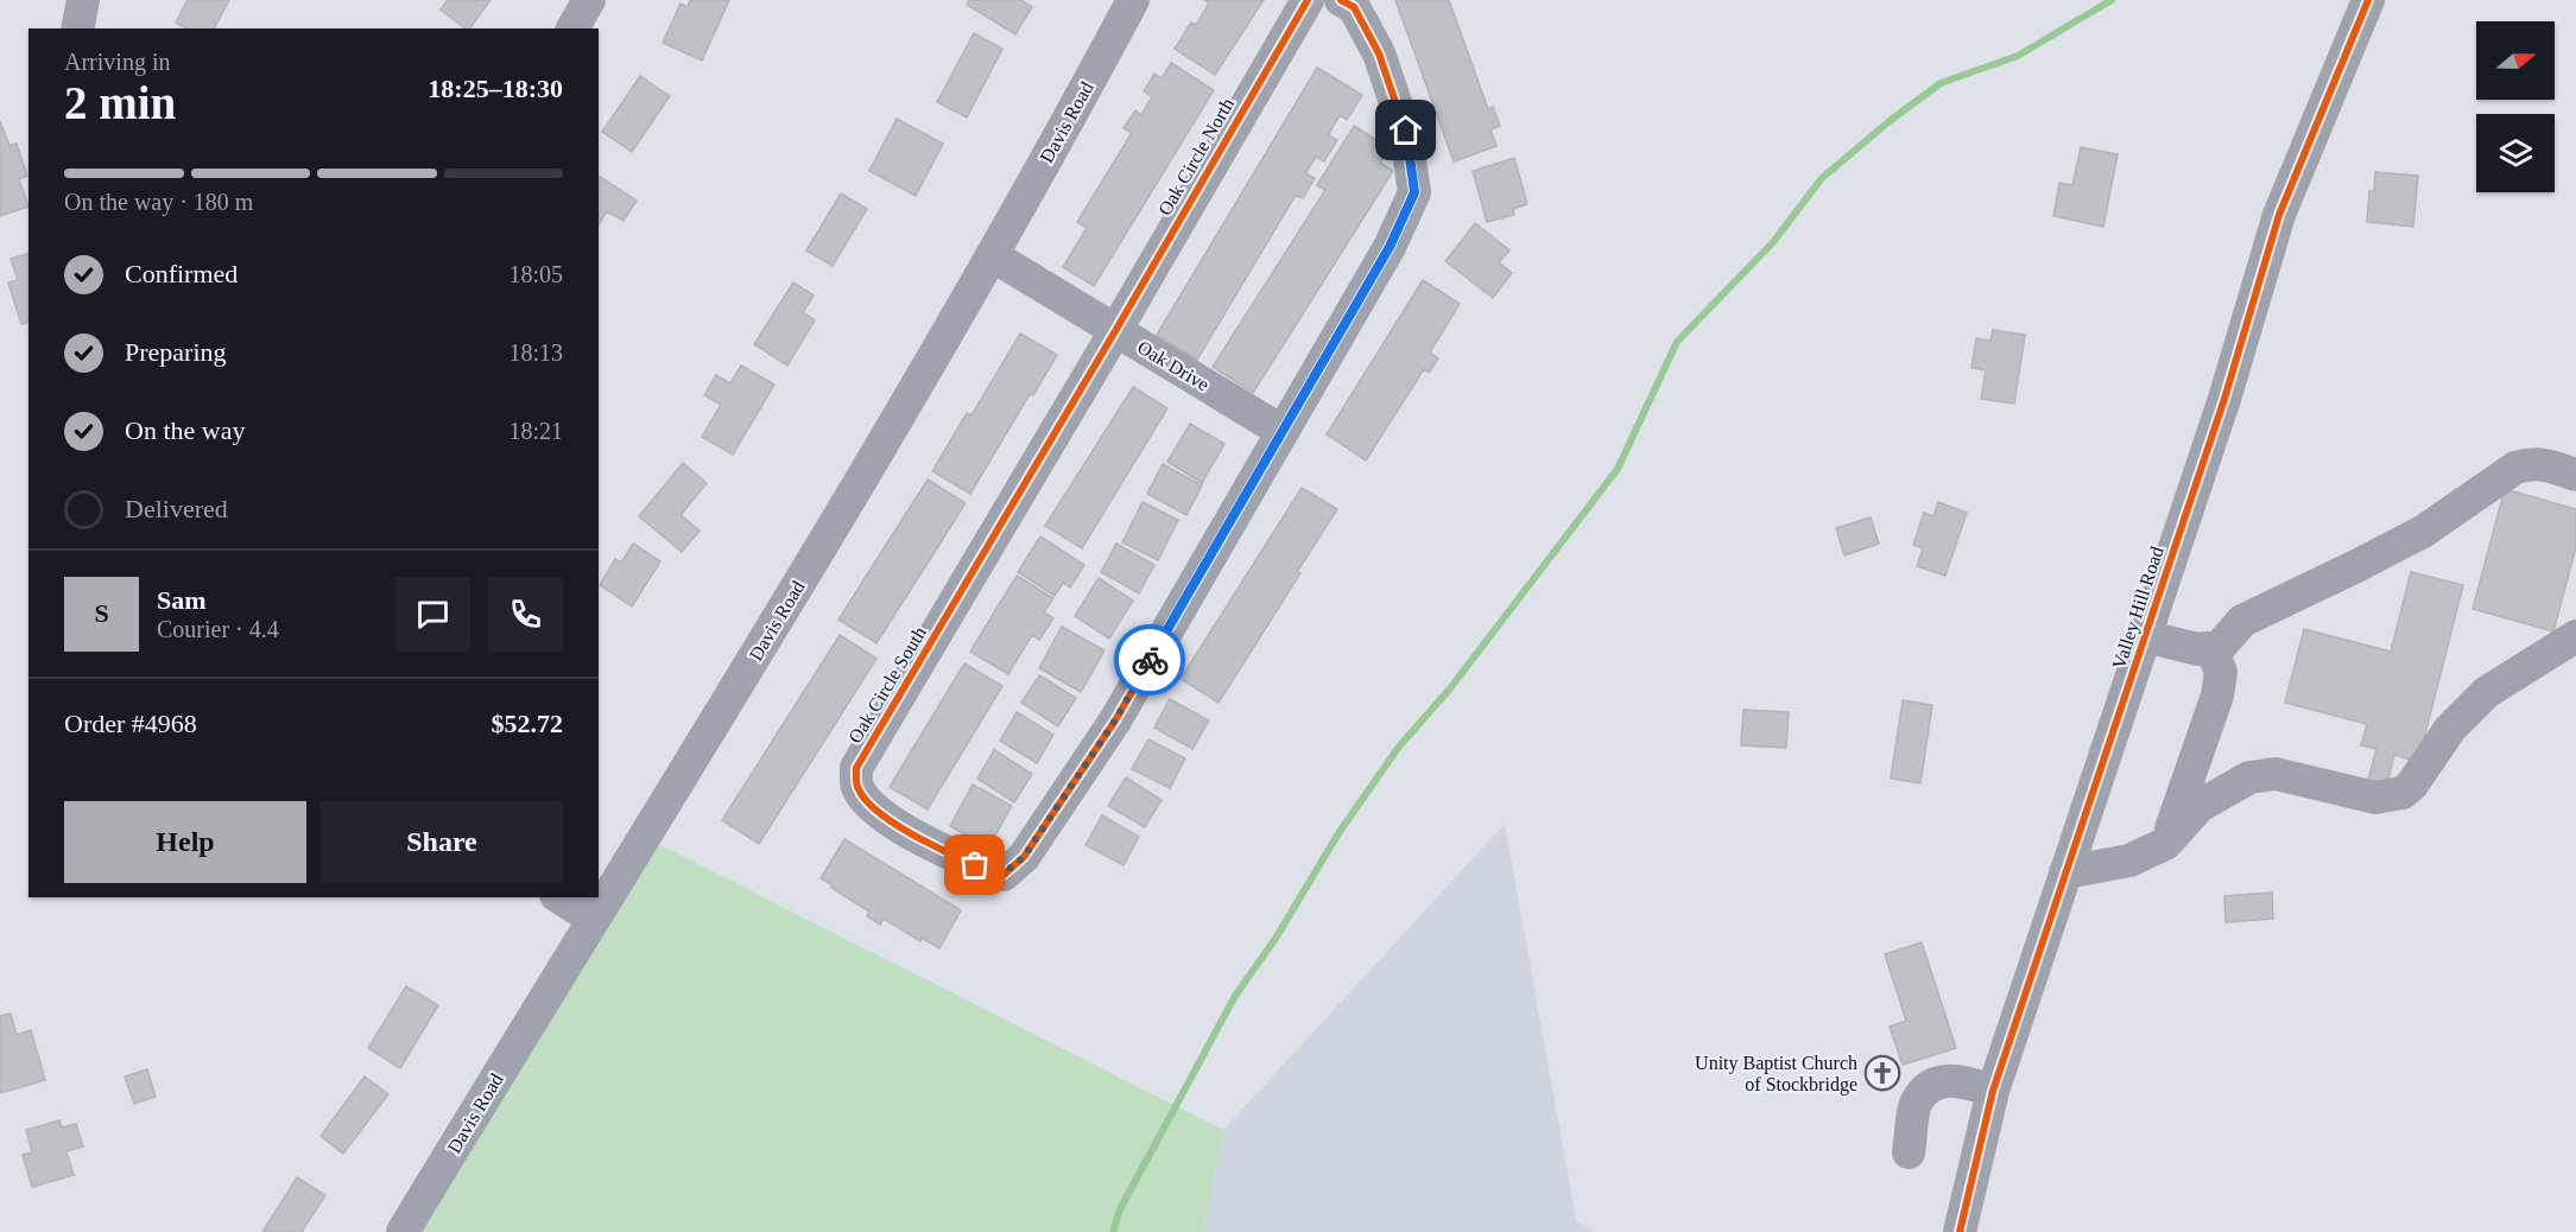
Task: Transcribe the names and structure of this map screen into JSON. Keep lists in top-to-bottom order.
{
  "streets": {
    "street": [
      "Davis Road",
      "Oak Circle North",
      "Oak Drive",
      "Valley Hill Road",
      "Oak Circle South"
    ]
  },
  "crossings": [
    ["Davis Road", "Oak Drive"],
    ["Oak Circle North", "Oak Drive"],
    ["Oak Circle North", "Oak Circle South"],
    ["Oak Drive", "Oak Circle South"]
  ],
  "places": {
    "church": ["Unity Baptist Church of Stockbridge"]
  },
  "north": "right",
  "page": {
    "heading": ["2 min", "Arriving in", "18:25–18:30"],
    "panel": [
      "Sam",
      "Courier · 4.4",
      "Order #4968",
      "$52.72"
    ],
    "bar": "On the way · 180 m",
    "list": [
      ["Confirmed", "18:05"],
      ["Preparing", "18:13"],
      ["On the way", "18:21"],
      "Delivered"
    ],
    "round": "S",
    "buttons": ["Help", "Share"]
  }
}
